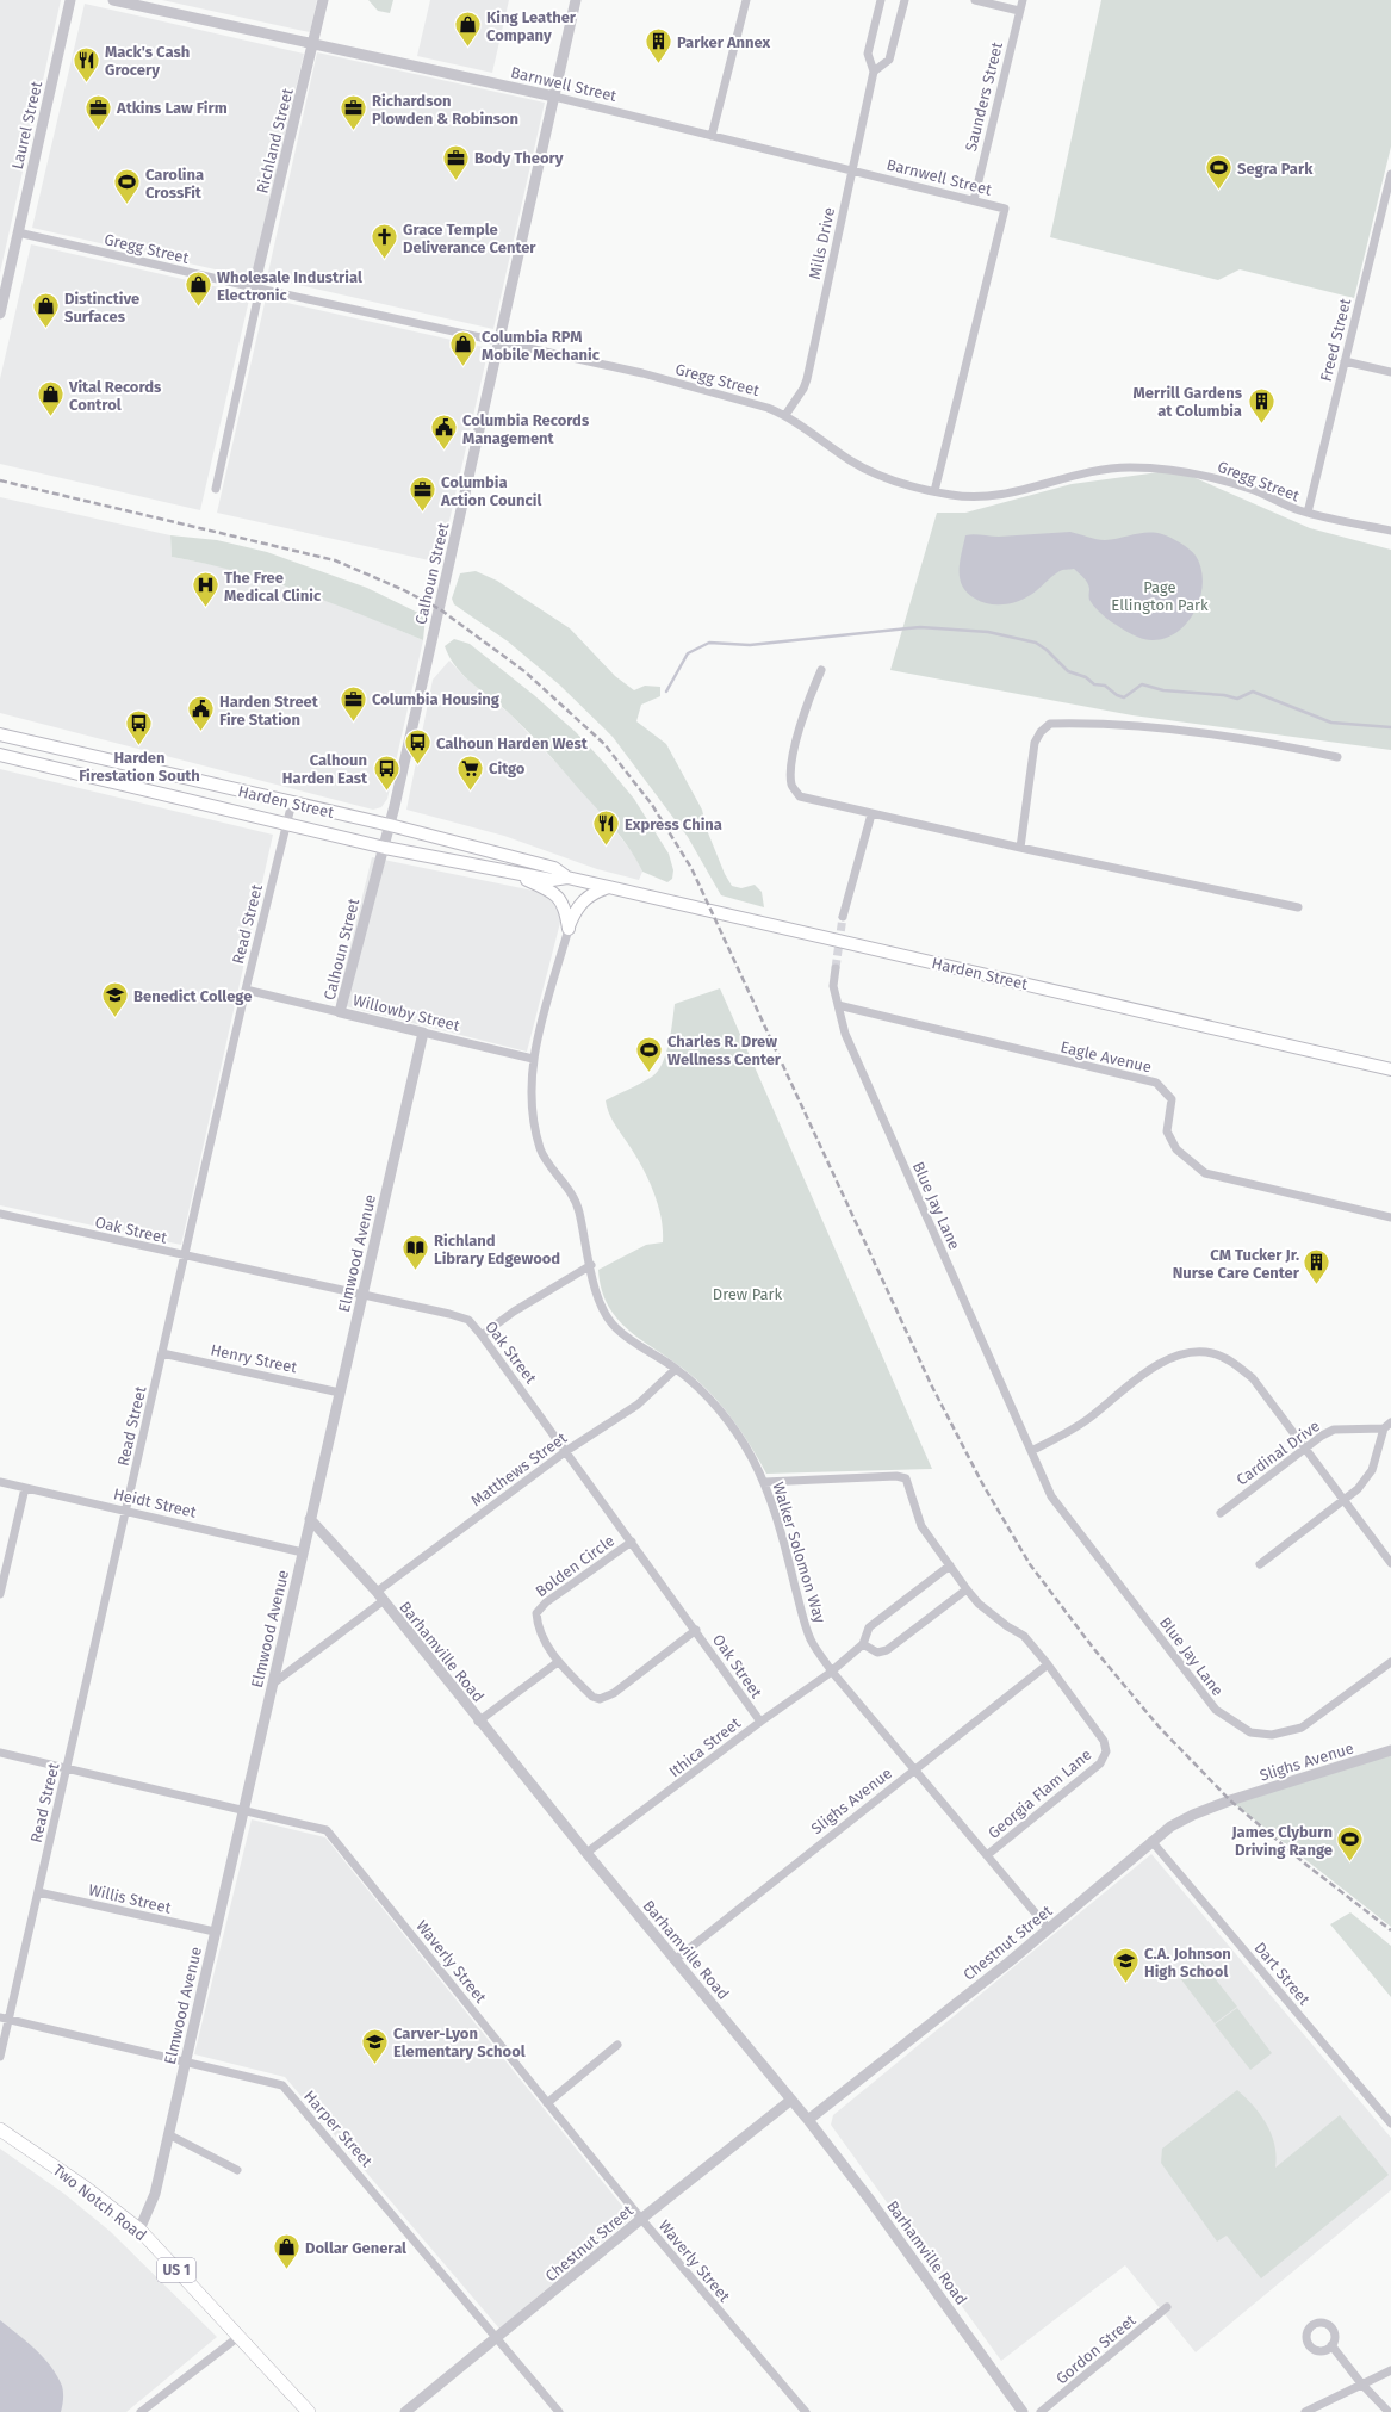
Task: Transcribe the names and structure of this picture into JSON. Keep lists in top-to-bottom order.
{
  "streets": {
    "main road": ["Harden Street", "Two Notch Road", "US 1"],
    "street": [
      "Barnwell Street",
      "Saunders Street",
      "Laurel Street",
      "Richland Street",
      "Mills Drive",
      "Gregg Street",
      "Freed Street",
      "Calhoun Street",
      "Read Street",
      "Willowby Street",
      "Eagle Avenue",
      "Blue Jay Lane",
      "Oak Street",
      "Elmwood Avenue",
      "Henry Street",
      "Cardinal Drive",
      "Matthews Street",
      "Heidt Street",
      "Walker Solomon Way",
      "Bolden Circle",
      "Barhamville Road",
      "Ithica Street",
      "Slighs Avenue",
      "Georgia Flam Lane",
      "Willis Street",
      "Chestnut Street",
      "Waverly Street",
      "Dart Street",
      "Harper Street",
      "Gordon Street"
    ]
  },
  "crossings": [
    ["Barnwell Street", "Saunders Street"],
    ["Barnwell Street", "Richland Street"],
    ["Barnwell Street", "Mills Drive"],
    ["Barnwell Street", "Gregg Street"],
    ["Barnwell Street", "Calhoun Street"],
    ["Laurel Street", "Gregg Street"],
    ["Richland Street", "Gregg Street"],
    ["Mills Drive", "Gregg Street"],
    ["Gregg Street", "Freed Street"],
    ["Gregg Street", "Calhoun Street"],
    ["Calhoun Street", "Harden Street"],
    ["Calhoun Street", "Willowby Street"],
    ["Harden Street", "Read Street"],
    ["Read Street", "Willowby Street"],
    ["Read Street", "Oak Street"],
    ["Read Street", "Henry Street"],
    ["Read Street", "Heidt Street"],
    ["Read Street", "Willis Street"],
    ["Read Street", "Waverly Street"],
    ["Read Street", "Harper Street"],
    ["Willowby Street", "Elmwood Avenue"],
    ["Willowby Street", "Walker Solomon Way"],
    ["Eagle Avenue", "Blue Jay Lane"],
    ["Oak Street", "Elmwood Avenue"],
    ["Oak Street", "Matthews Street"],
    ["Oak Street", "Bolden Circle"],
    ["Oak Street", "Ithica Street"],
    ["Elmwood Avenue", "Henry Street"],
    ["Elmwood Avenue", "Heidt Street"],
    ["Elmwood Avenue", "Barhamville Road"],
    ["Elmwood Avenue", "Willis Street"],
    ["Elmwood Avenue", "Waverly Street"],
    ["Elmwood Avenue", "Harper Street"],
    ["Elmwood Avenue", "Two Notch Road"],
    ["Matthews Street", "Walker Solomon Way"],
    ["Matthews Street", "Barhamville Road"],
    ["Walker Solomon Way", "Ithica Street"],
    ["Walker Solomon Way", "Slighs Avenue"],
    ["Walker Solomon Way", "Georgia Flam Lane"],
    ["Walker Solomon Way", "Chestnut Street"],
    ["Barhamville Road", "Ithica Street"],
    ["Barhamville Road", "Slighs Avenue"],
    ["Barhamville Road", "Chestnut Street"],
    ["Ithica Street", "Georgia Flam Lane"],
    ["Slighs Avenue", "Georgia Flam Lane"],
    ["Slighs Avenue", "Chestnut Street"],
    ["Chestnut Street", "Waverly Street"],
    ["Chestnut Street", "Dart Street"],
    ["Chestnut Street", "Harper Street"]
  ],
  "parks": ["Page Ellington Park", "Drew Park"],
  "places": {
    "shop": [
      "King Leather Company",
      "Wholesale Industrial Electronic",
      "Distinctive Surfaces",
      "Columbia RPM Mobile Mechanic",
      "Vital Records Control",
      "Dollar General"
    ],
    "building": ["Parker Annex", "Merrill Gardens at Columbia", "CM Tucker Jr. Nurse Care Center"],
    "restaurant": ["Mack's Cash Grocery", "Express China"],
    "office": [
      "Atkins Law Firm",
      "Richardson Plowden & Robinson",
      "Body Theory",
      "Columbia Action Council",
      "Columbia Housing"
    ],
    "sports": [
      "Segra Park",
      "Carolina CrossFit",
      "Charles R. Drew Wellness Center",
      "James Clyburn Driving Range"
    ],
    "church": ["Grace Temple Deliverance Center"],
    "public building": ["Columbia Records Management", "Harden Street Fire Station"],
    "hospital": ["The Free Medical Clinic"],
    "bus stop": ["Harden Firestation South", "Calhoun Harden West", "Calhoun Harden East"],
    "supermarket": ["Citgo"],
    "school or university": ["Benedict College", "C.A. Johnson High School", "Carver-Lyon Elementary School"],
    "library": ["Richland Library Edgewood"]
  }
}
